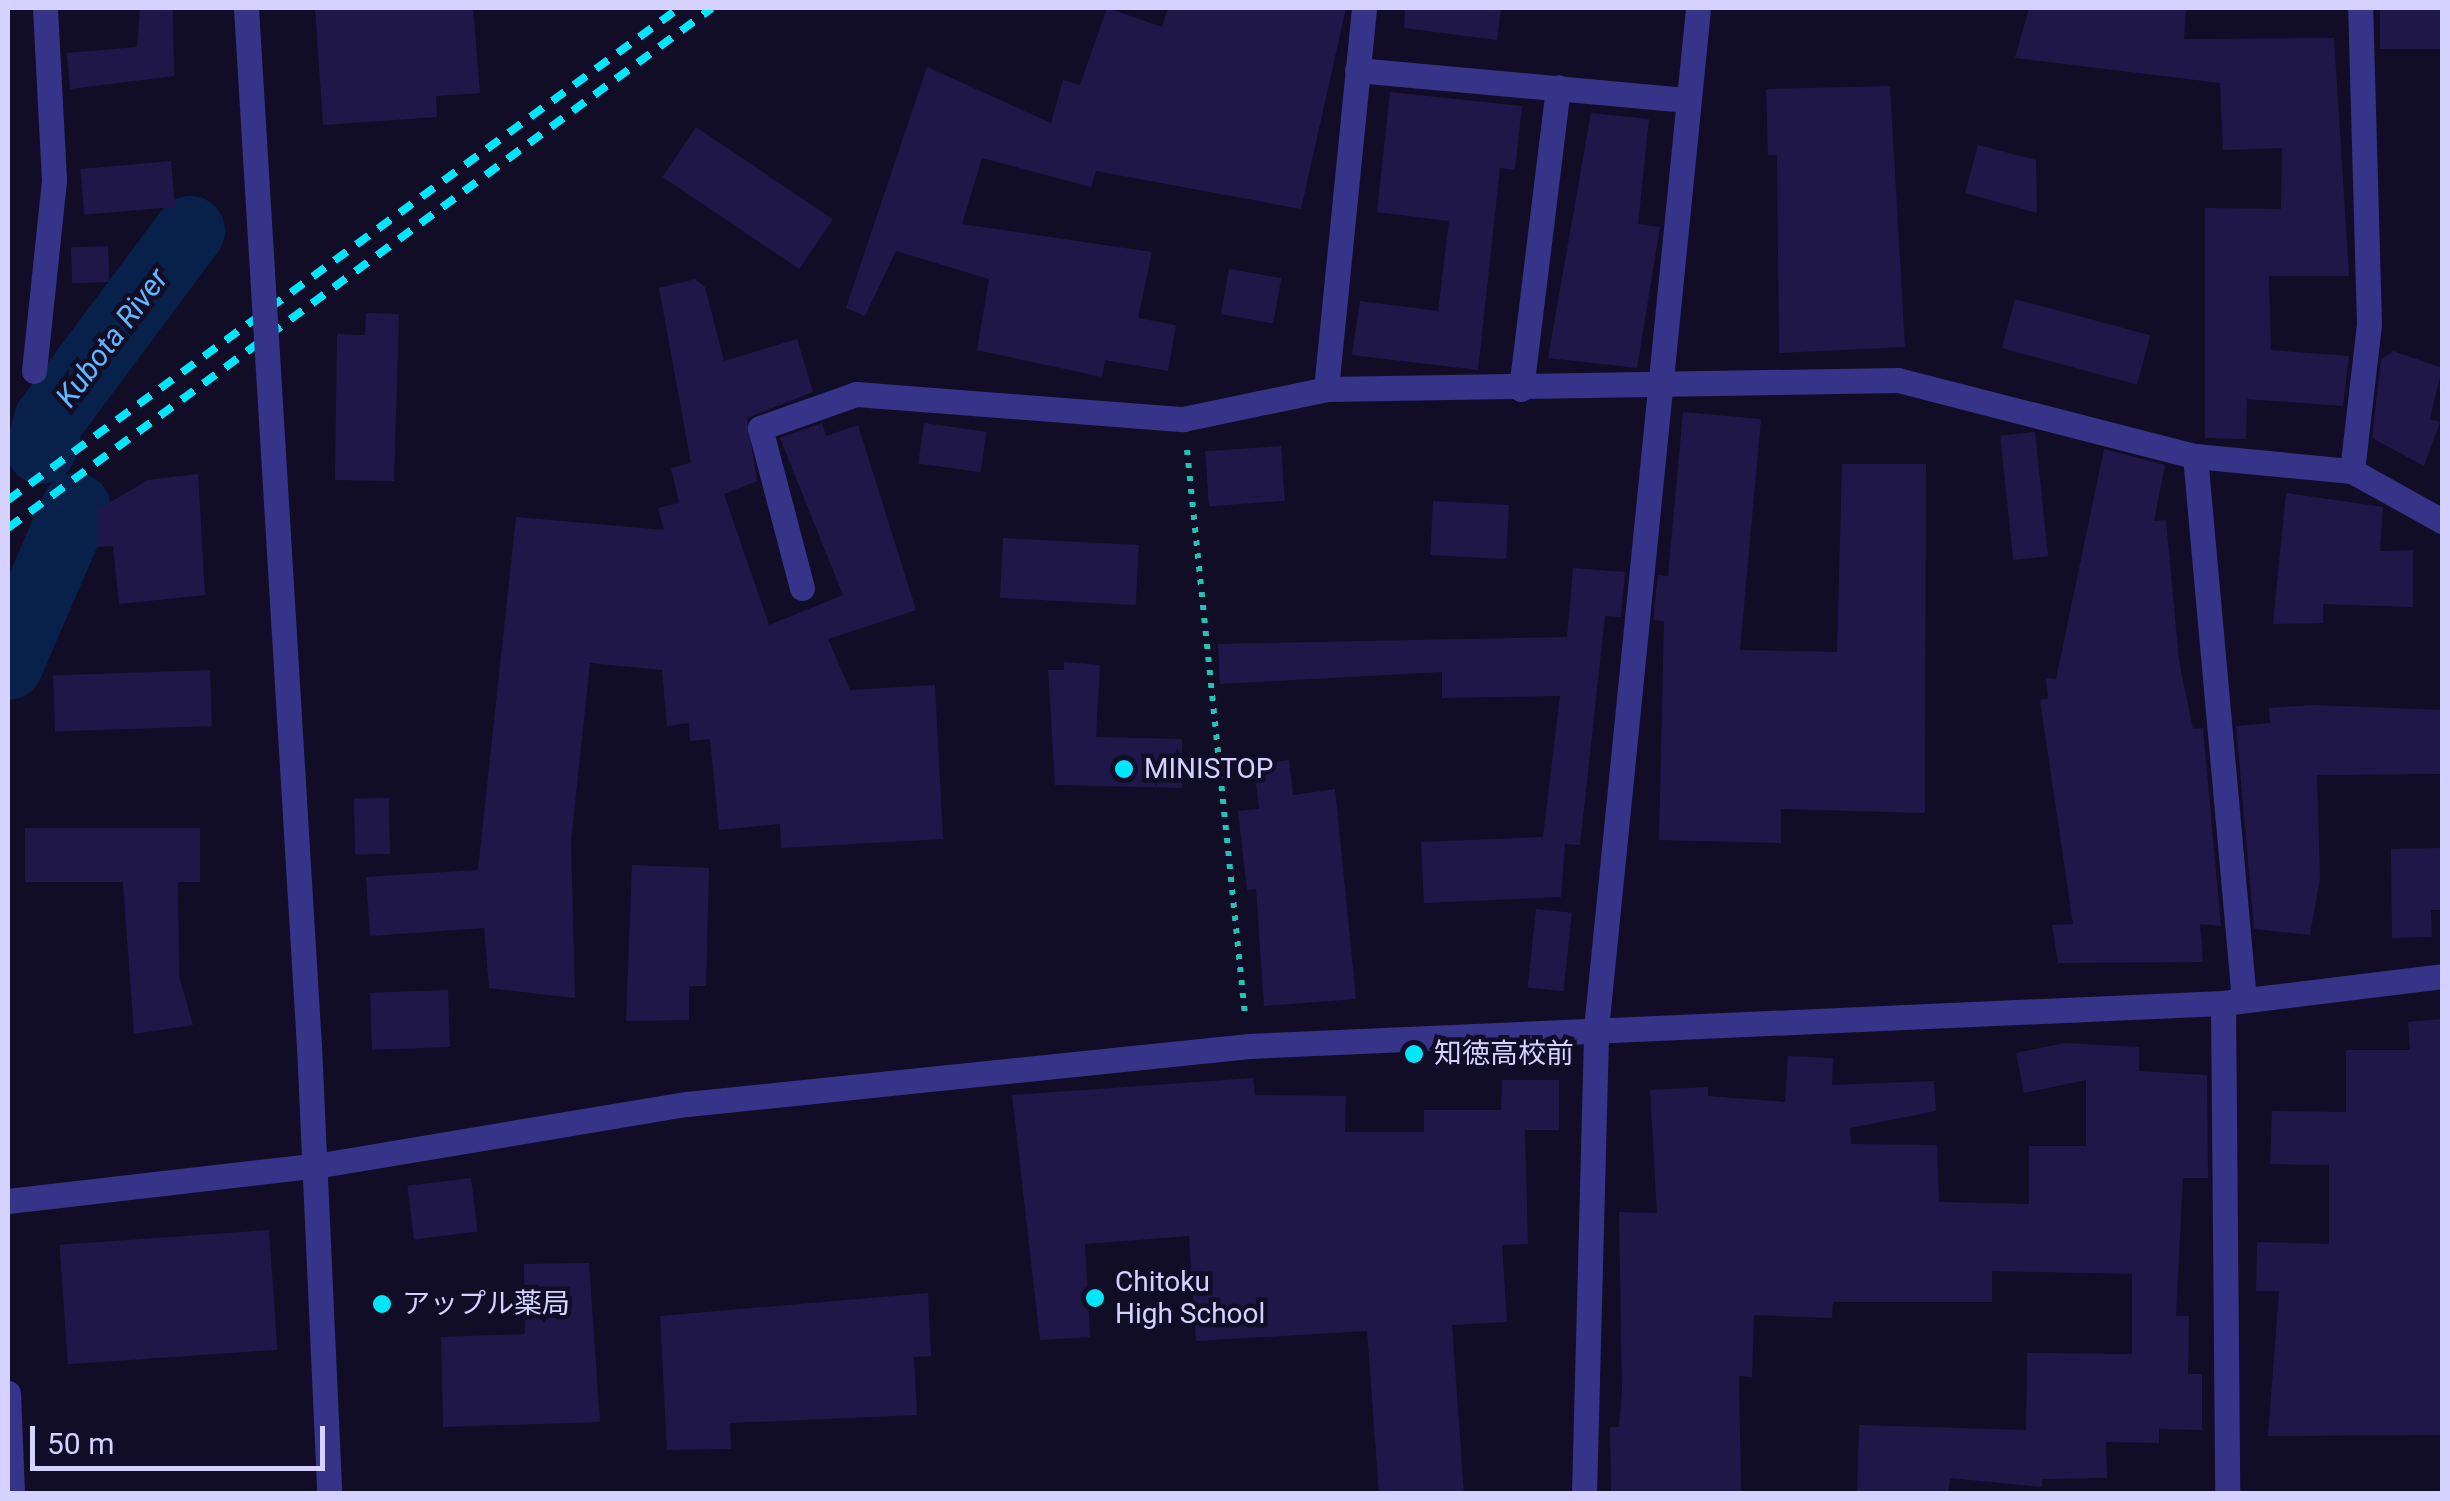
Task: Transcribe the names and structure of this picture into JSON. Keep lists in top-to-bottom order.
{
  "water": ["Kubota River"],
  "places": [
    "MINISTOP",
    "知徳高校前",
    "Chitoku High School",
    "アップル薬局"
  ],
  "scale_bar": "50 m"
}
